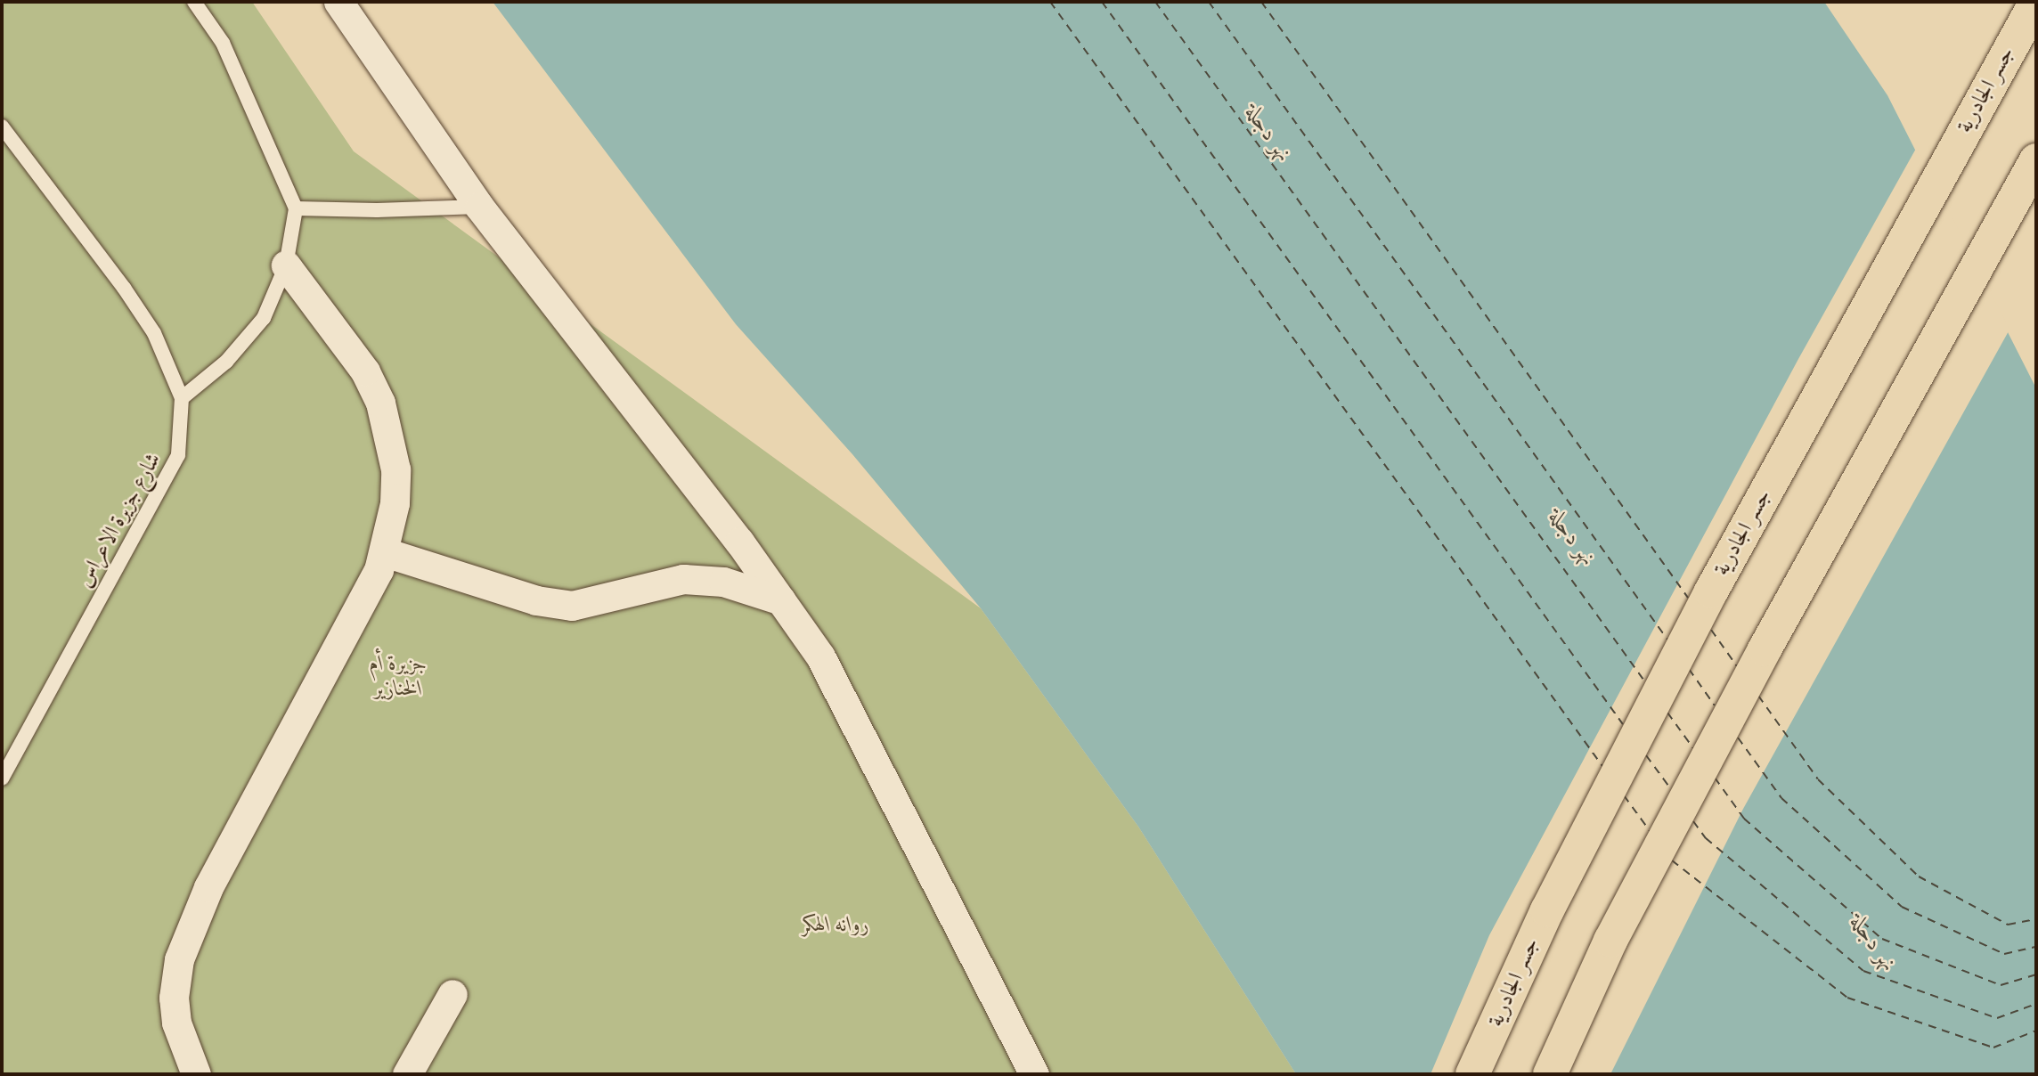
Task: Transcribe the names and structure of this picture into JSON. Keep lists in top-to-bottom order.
{
  "streets": {
    "main road": ["جسر الجادرية"],
    "lane": ["شارع جزيرة الاعراس"]
  },
  "water": ["نهر دجلة"],
  "parks": ["جزيرة أم الخنازير", "روانه الهكر"]
}
